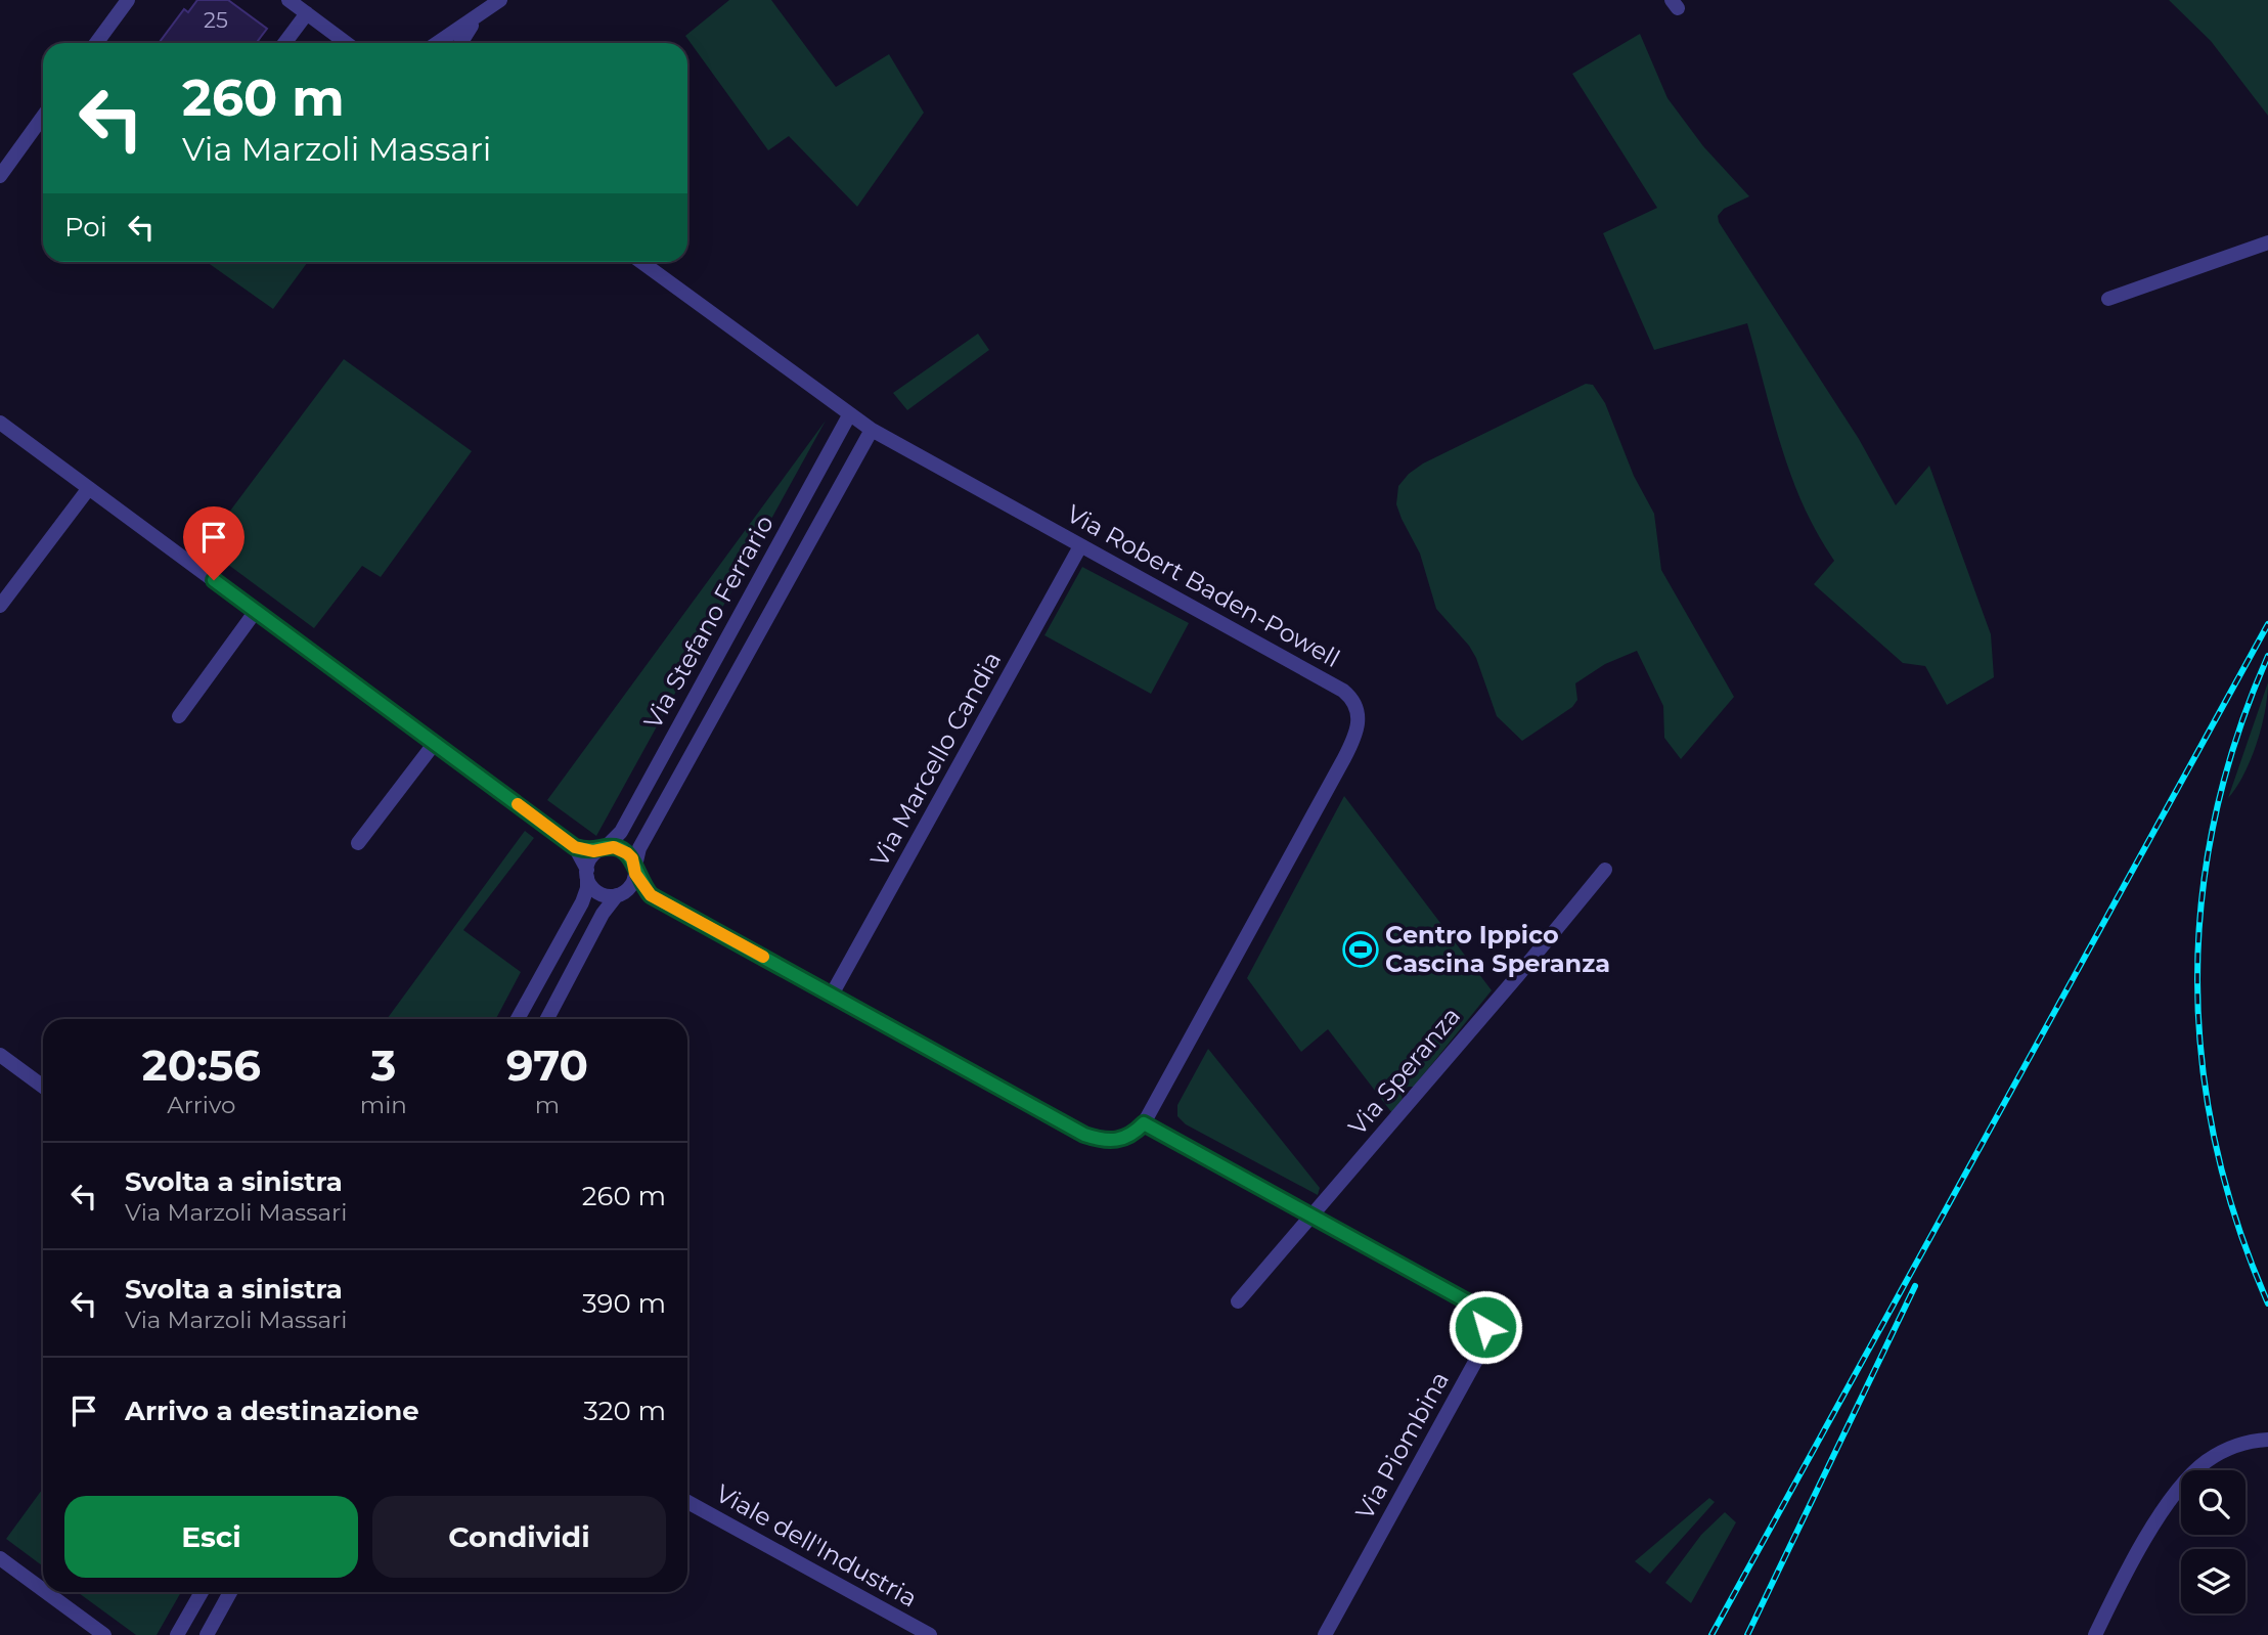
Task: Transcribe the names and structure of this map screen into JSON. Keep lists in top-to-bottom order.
{
  "streets": {
    "street": [
      "Via Robert Baden-Powell",
      "Via Stefano Ferrario",
      "Via Marcello Candia",
      "Via Speranza",
      "Via Piombina",
      "Viale dell'Industria"
    ]
  },
  "crossings": [
    ["Via Robert Baden-Powell", "Via Stefano Ferrario"],
    ["Via Robert Baden-Powell", "Via Marcello Candia"],
    ["Via Robert Baden-Powell", "Via Piombina"],
    ["Via Speranza", "Via Piombina"]
  ],
  "places": {
    "sports": ["Centro Ippico Cascina Speranza"]
  },
  "house_numbers": ["25"],
  "page": {
    "turn": ["260 m", "Via Marzoli Massari"],
    "then": "Poi",
    "eta": [
      "20:56",
      "Arrivo",
      "3",
      "min",
      "970",
      "m"
    ],
    "list": [
      {
        "name": "Svolta a sinistra",
        "note": "Via Marzoli Massari",
        "value": "260 m"
      },
      {
        "name": "Svolta a sinistra",
        "note": "Via Marzoli Massari",
        "value": "390 m"
      },
      {
        "name": "Arrivo a destinazione",
        "value": "320 m"
      }
    ],
    "buttons": ["Esci", "Condividi"]
  }
}
